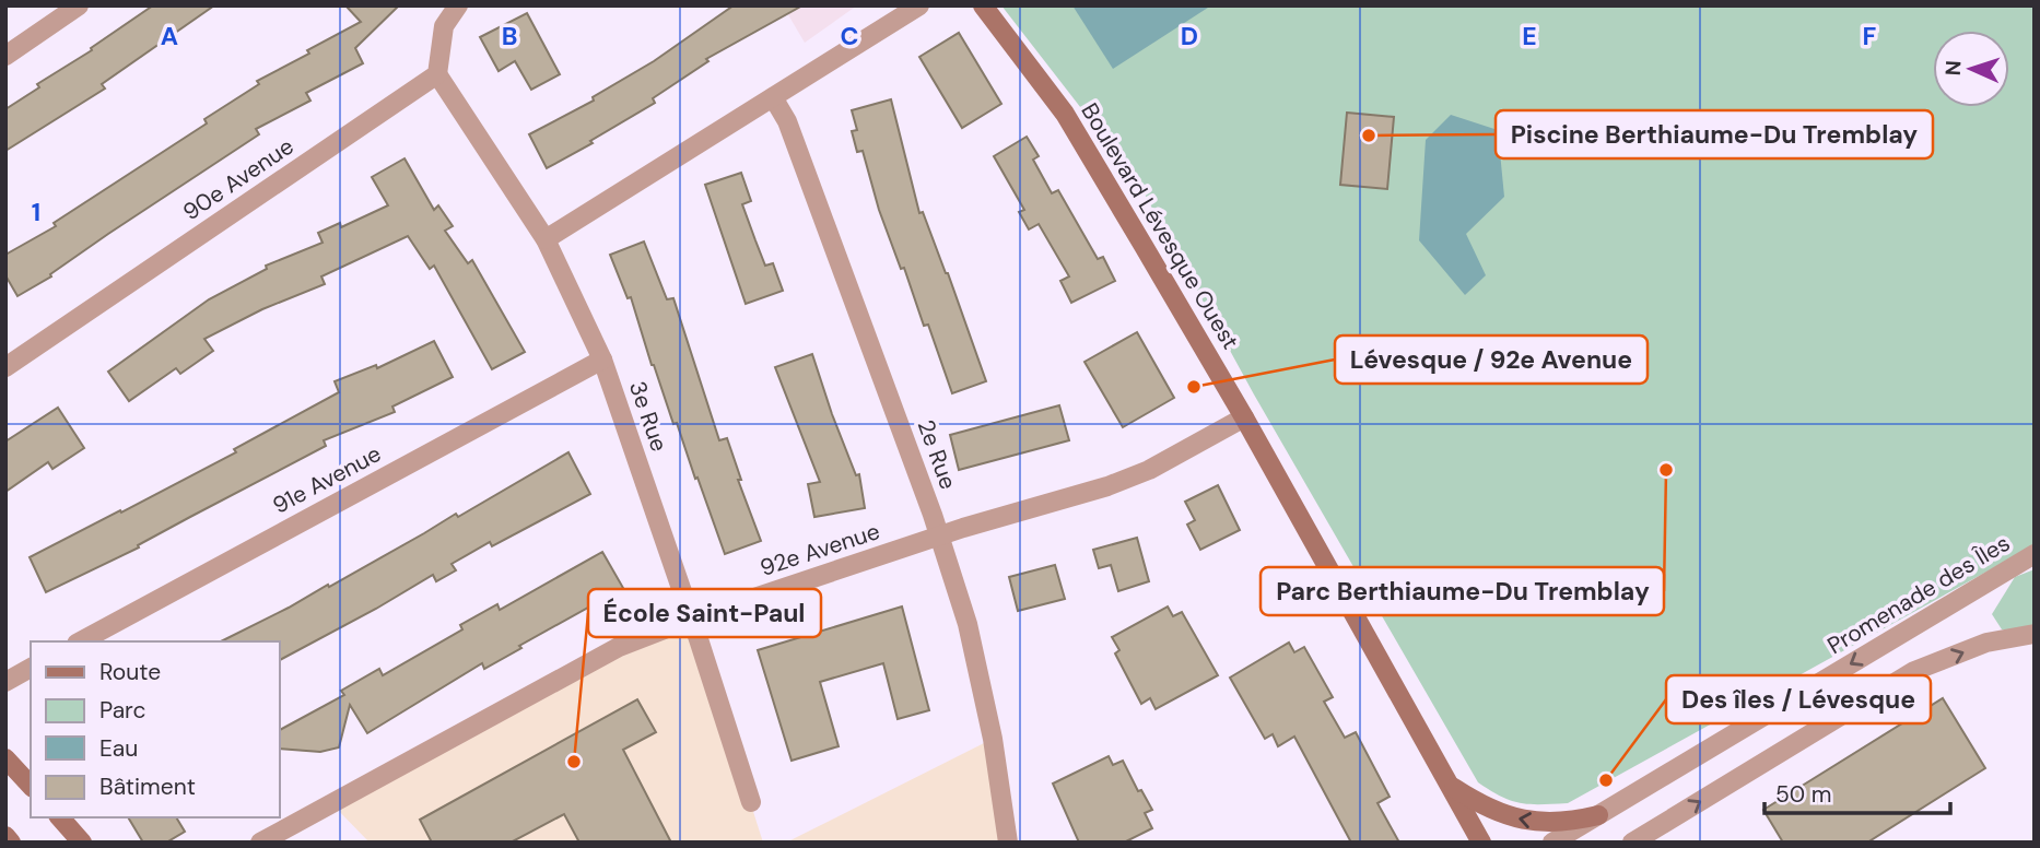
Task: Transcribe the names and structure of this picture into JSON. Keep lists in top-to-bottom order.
{
  "streets": {
    "street": [
      "90e Avenue",
      "Boulevard Lévesque Ouest",
      "3e Rue",
      "2e Rue",
      "91e Avenue",
      "92e Avenue",
      "Promenade des Îles"
    ]
  },
  "crossings": [
    ["90e Avenue", "3e Rue"],
    ["Boulevard Lévesque Ouest", "92e Avenue"],
    ["3e Rue", "91e Avenue"],
    ["3e Rue", "92e Avenue"],
    ["2e Rue", "92e Avenue"]
  ],
  "places": [
    "Piscine Berthiaume-Du Tremblay",
    "Lévesque / 92e Avenue",
    "Parc Berthiaume-Du Tremblay",
    "École Saint-Paul",
    "Des îles / Lévesque"
  ],
  "legend": [
    "Route",
    "Parc",
    "Eau",
    "Bâtiment"
  ],
  "scale_bar": "50 m",
  "north": "left",
  "grid": {
    "columns": [
      "A",
      "B",
      "C",
      "D",
      "E",
      "F"
    ],
    "rows": ["1"]
  }
}
